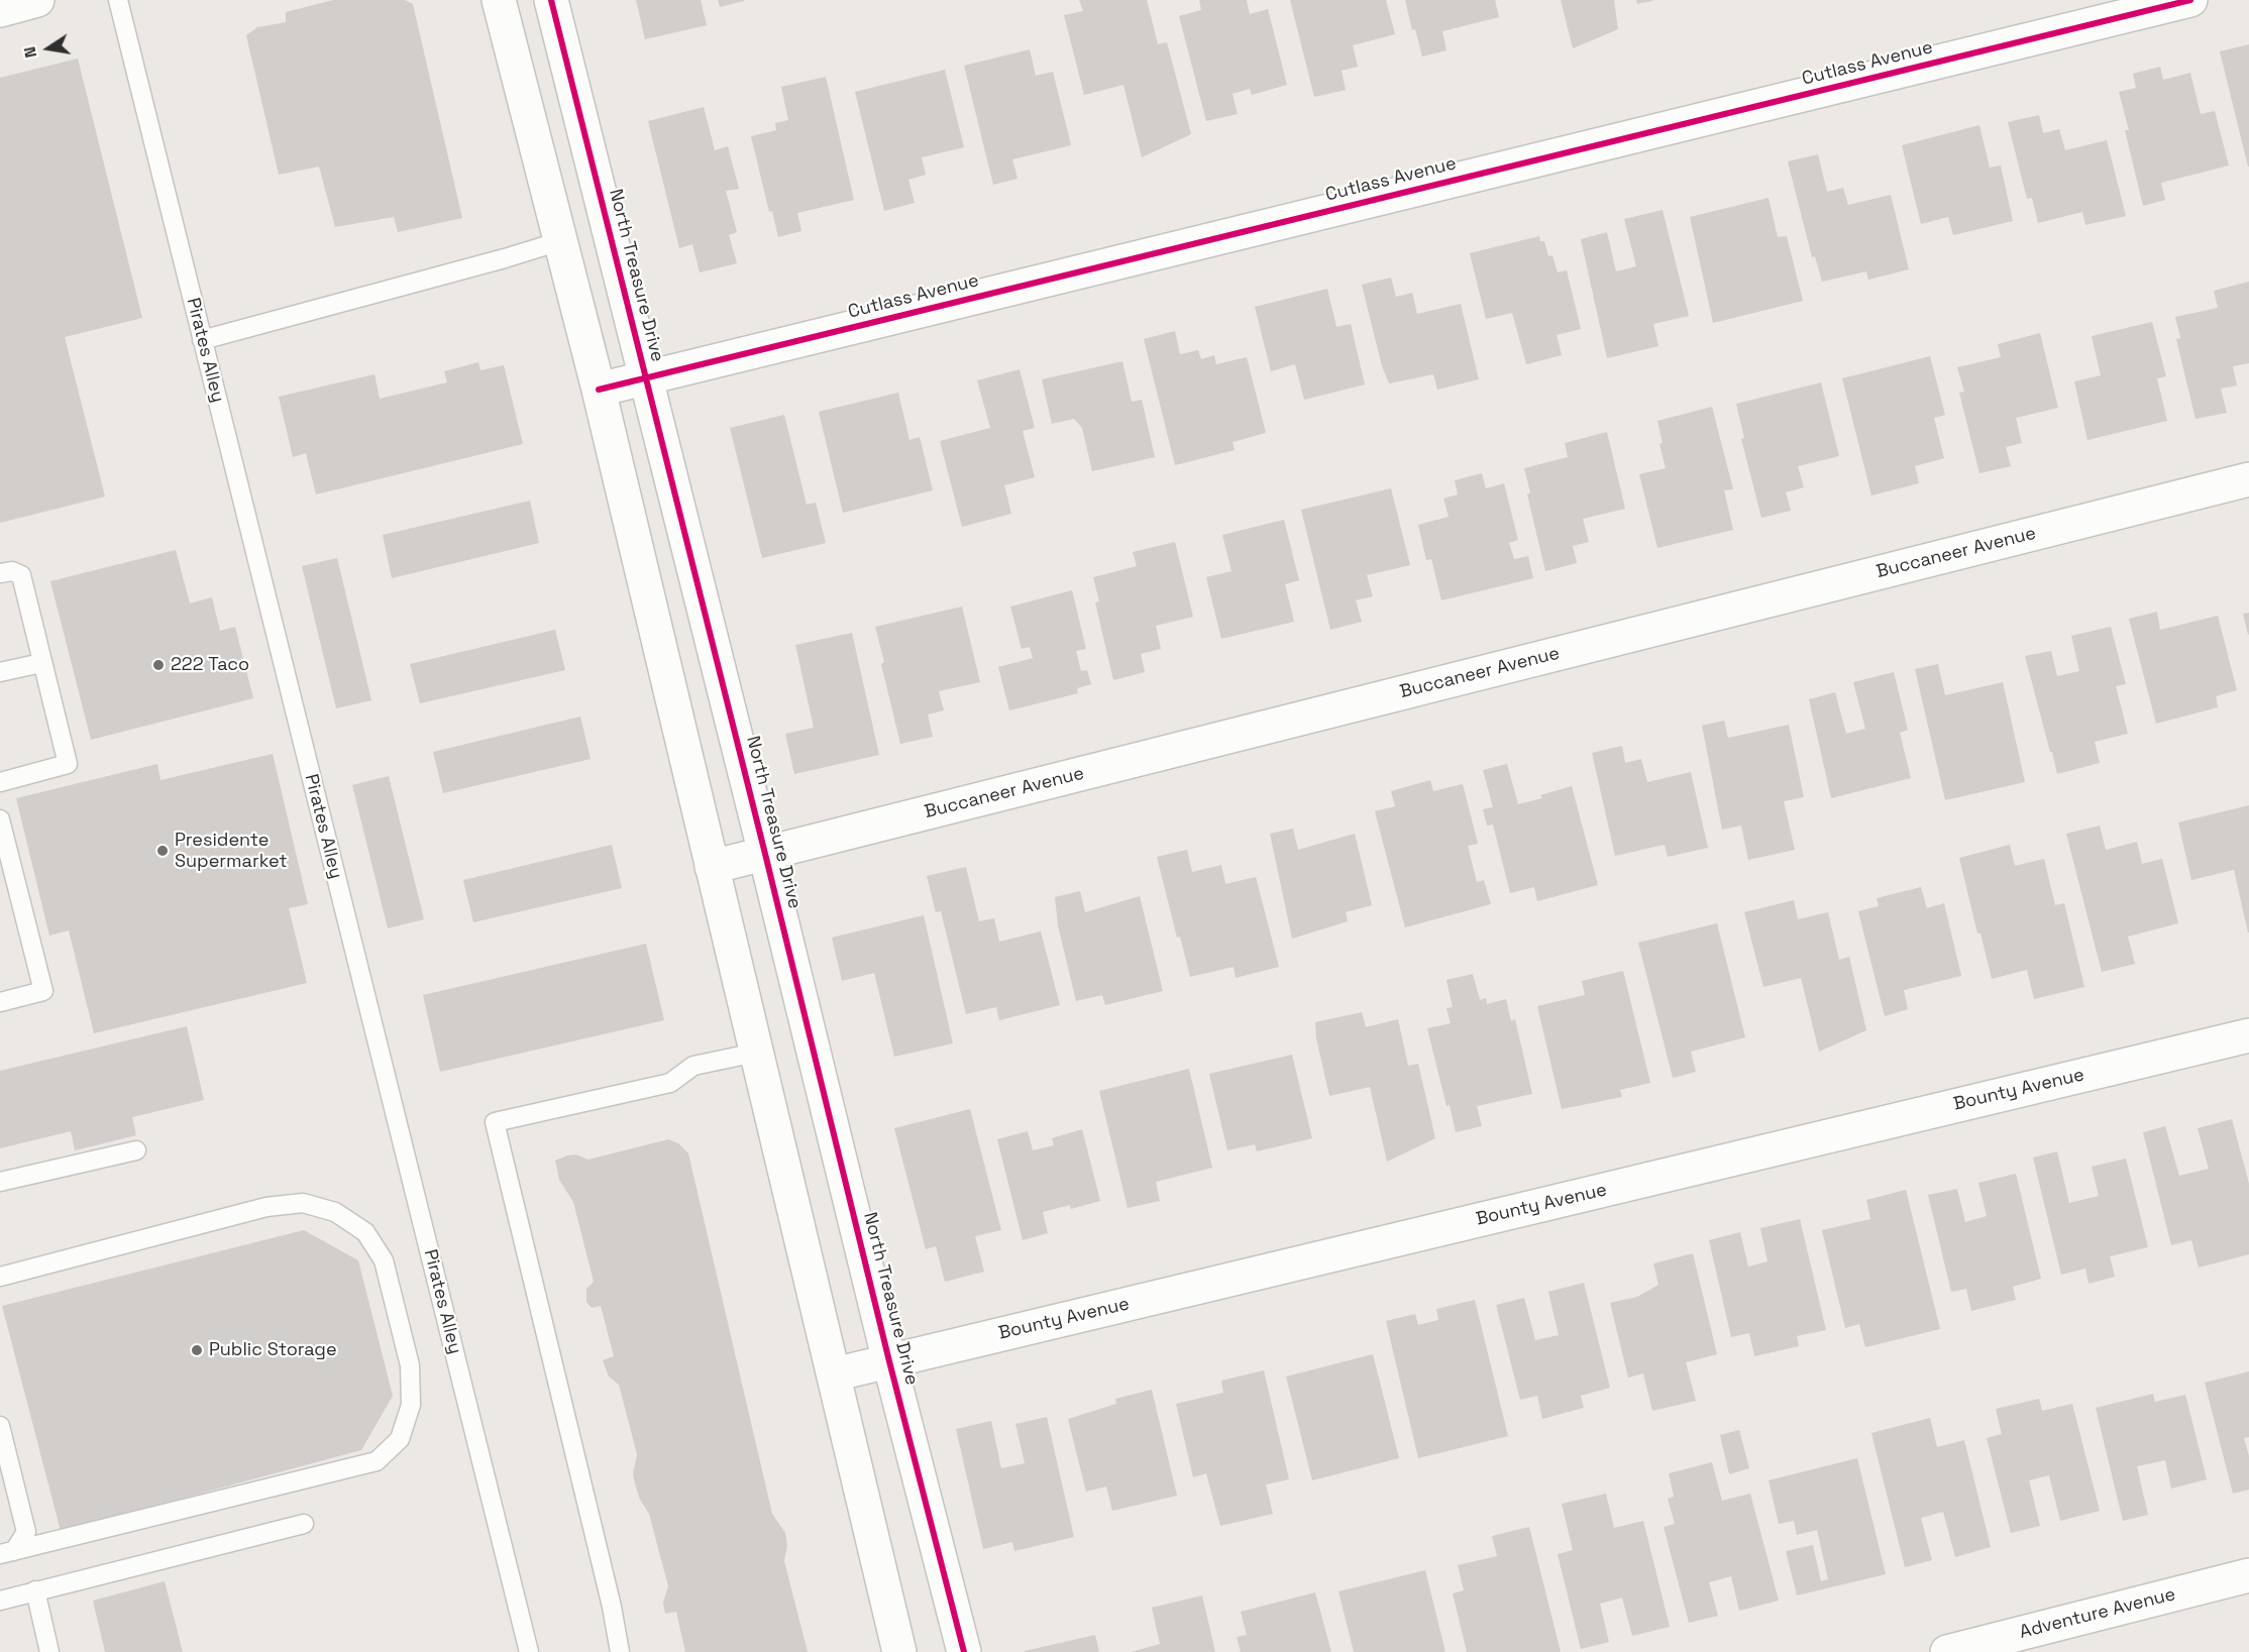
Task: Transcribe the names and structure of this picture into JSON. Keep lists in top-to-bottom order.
{
  "streets": {
    "street": [
      "Cutlass Avenue",
      "North Treasure Drive",
      "Buccaneer Avenue",
      "Bounty Avenue",
      "Adventure Avenue"
    ],
    "lane": ["Pirates Alley"]
  },
  "crossings": [
    ["Cutlass Avenue", "North Treasure Drive"],
    ["North Treasure Drive", "Buccaneer Avenue"],
    ["North Treasure Drive", "Bounty Avenue"]
  ],
  "places": ["222 Taco", "Presidente Supermarket", "Public Storage"],
  "north": "left"
}
